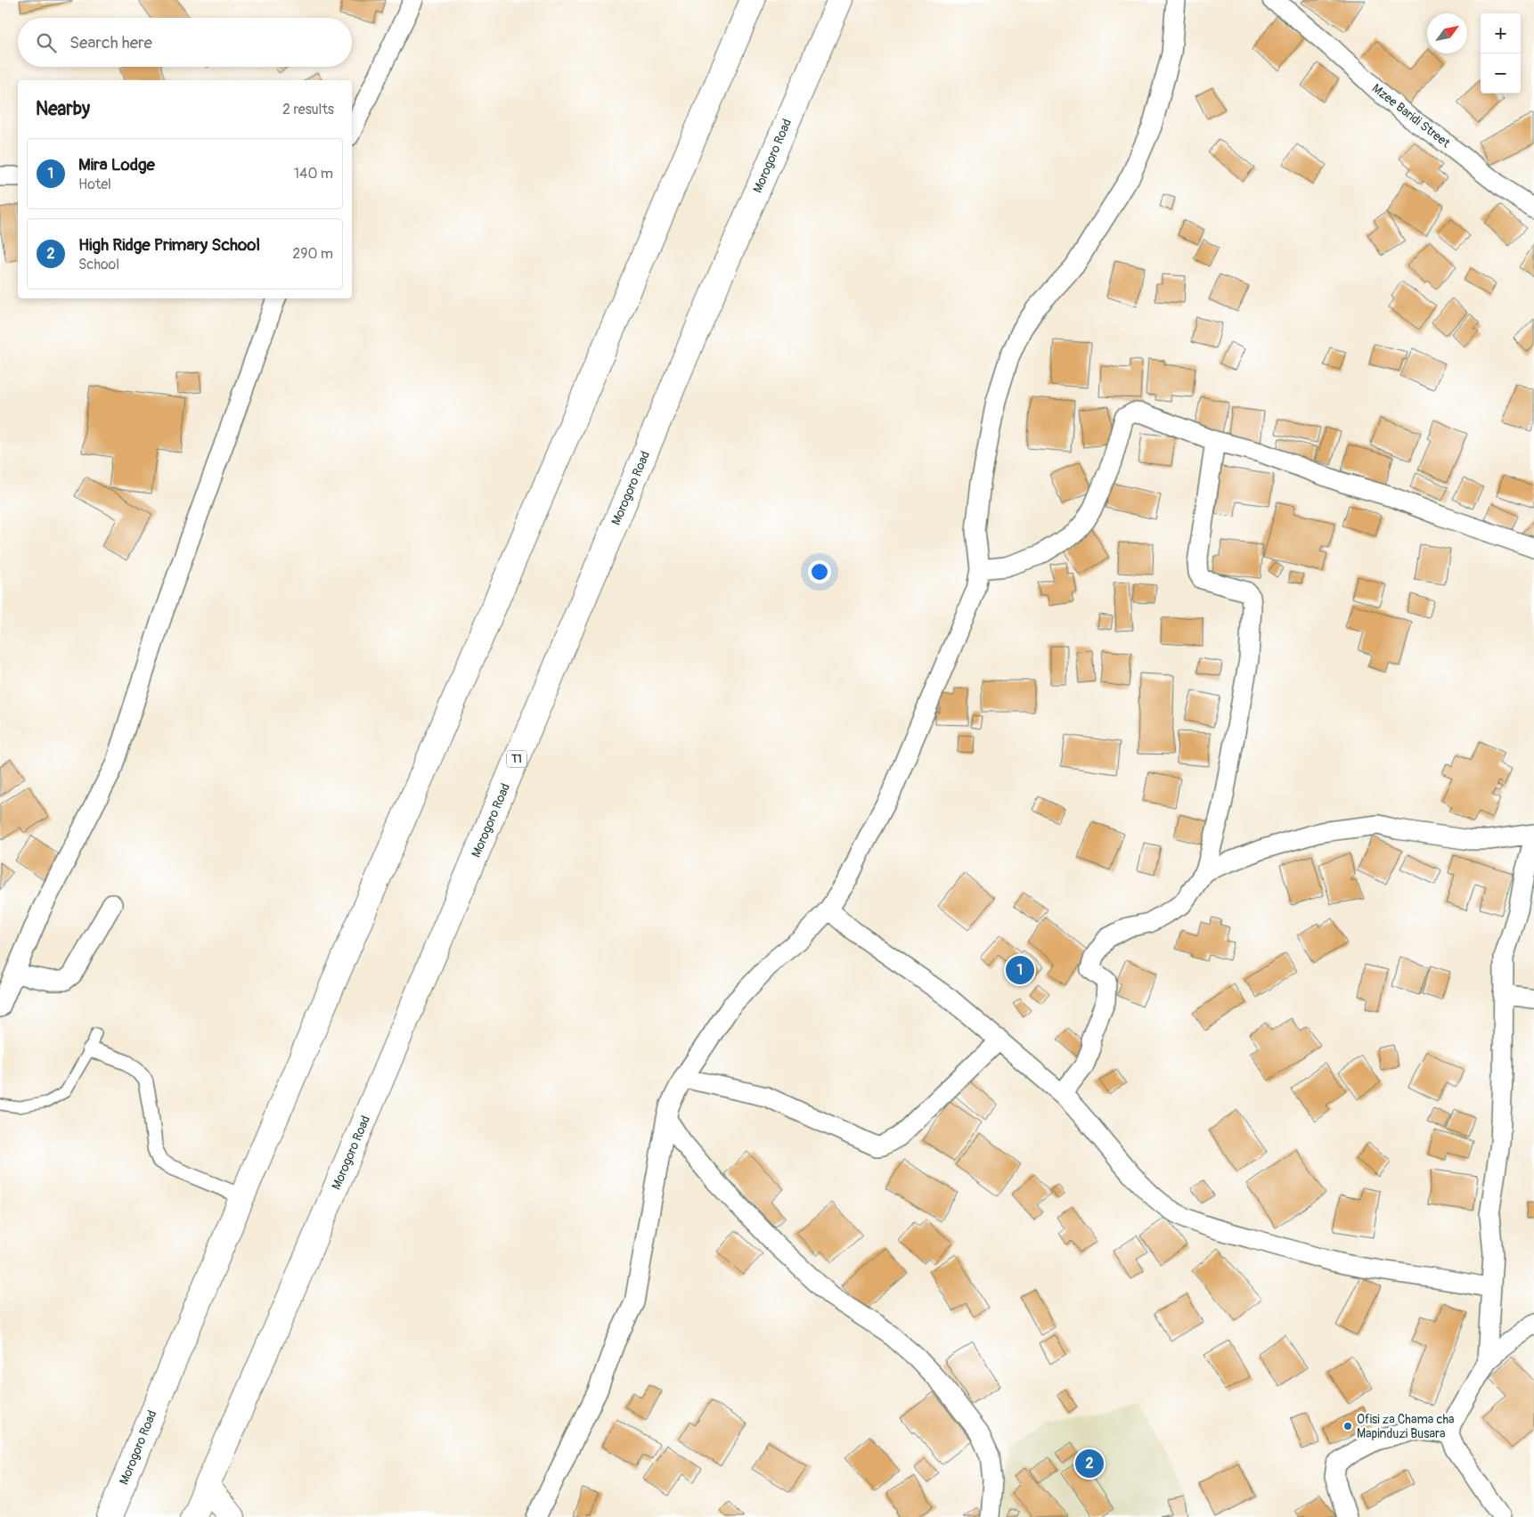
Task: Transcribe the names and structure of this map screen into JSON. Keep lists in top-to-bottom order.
{
  "streets": {
    "highway": ["Morogoro Road", "T1"],
    "street": ["Mzee Baridi Street"]
  },
  "places": ["Ofisi za Chama cha Mapinduzi Busara"],
  "north": "top right",
  "page": {
    "map_buttons": ["+", "−"],
    "search": "Search here",
    "heading": ["Nearby", "2 results"],
    "list": [
      {
        "mark": "1",
        "name": "Mira Lodge",
        "note": "Hotel",
        "value": "140 m"
      },
      {
        "mark": "2",
        "name": "High Ridge Primary School",
        "note": "School",
        "value": "290 m"
      }
    ],
    "pins": ["1", "2"]
  }
}
